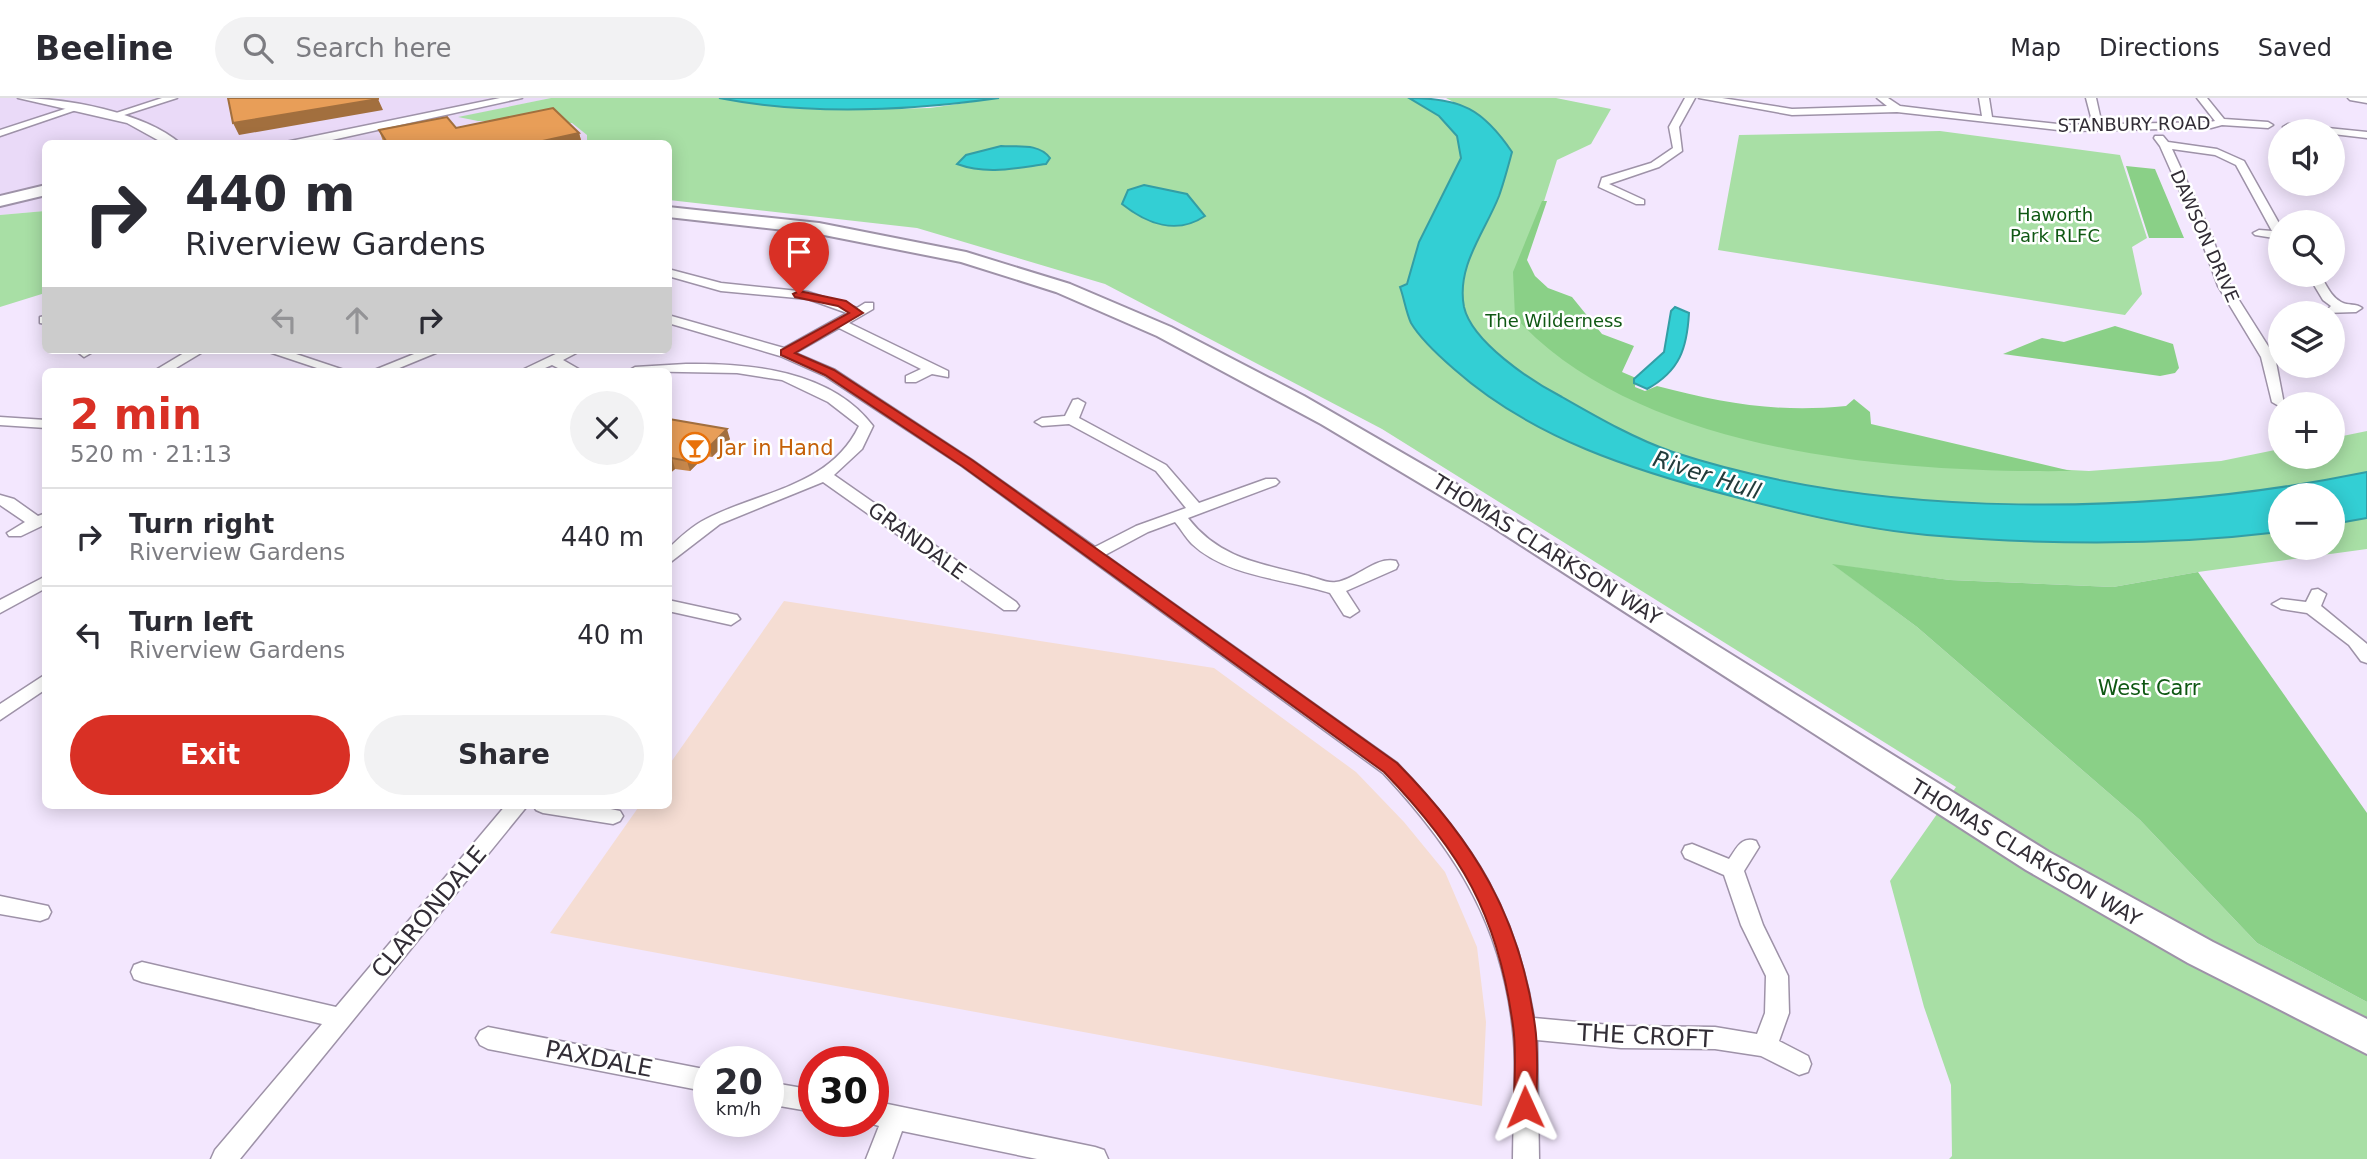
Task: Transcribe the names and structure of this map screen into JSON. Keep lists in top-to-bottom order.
{
  "streets": {
    "highway": ["THOMAS CLARKSON WAY"],
    "street": [
      "STANBURY ROAD",
      "DAWSON DRIVE",
      "GRANDALE",
      "CLARONDALE",
      "THE CROFT",
      "PAXDALE"
    ]
  },
  "water": ["River Hull"],
  "parks": ["Haworth Park RLFC", "The Wilderness", "West Carr"],
  "places": {
    "bar": ["Jar in Hand"]
  },
  "page": {
    "header": "Beeline",
    "search": "Search here",
    "nav": ["Map", "Directions", "Saved"],
    "map_buttons": ["+", "−"],
    "turn": ["440 m", "Riverview Gardens"],
    "heading": ["2 min", "520 m · 21:13"],
    "list": [
      {
        "name": "Turn right",
        "note": "Riverview Gardens",
        "value": "440 m"
      },
      {
        "name": "Turn left",
        "note": "Riverview Gardens",
        "value": "40 m"
      }
    ],
    "buttons": ["Exit", "Share"],
    "speed": "20 km/h",
    "limit": "30"
  }
}
